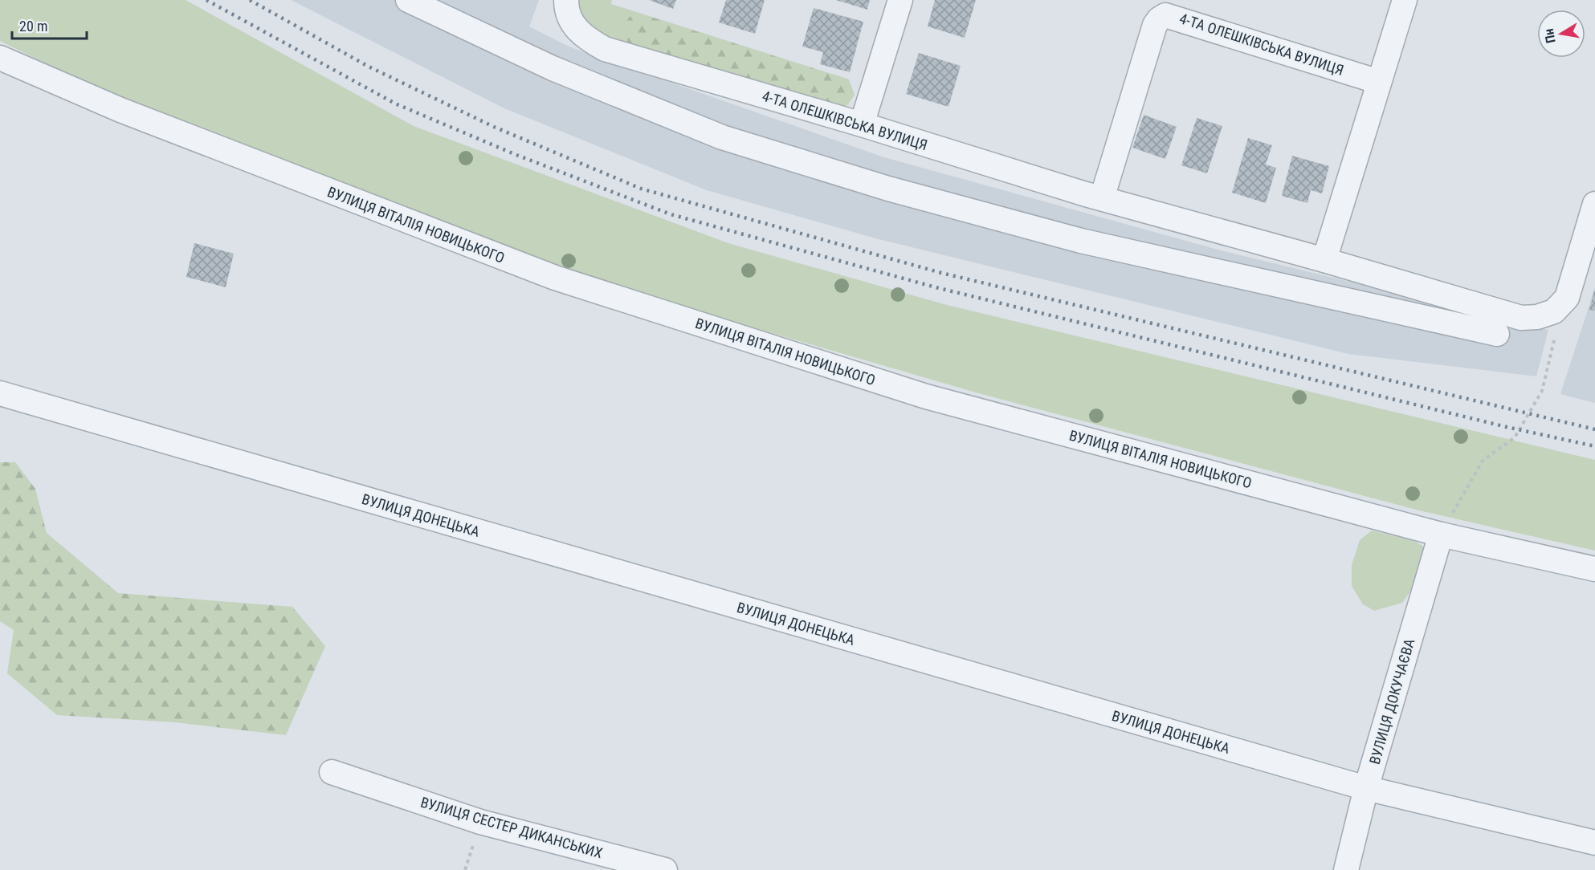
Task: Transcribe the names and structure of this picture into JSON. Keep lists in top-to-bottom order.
{
  "streets": {
    "street": [
      "4-ТА ОЛЕШКІВСЬКА ВУЛИЦЯ",
      "ВУЛИЦЯ ВІТАЛІЯ НОВИЦЬКОГО",
      "ВУЛИЦЯ ДОНЕЦЬКА",
      "ВУЛИЦЯ ДОКУЧАЄВА",
      "ВУЛИЦЯ СЕСТЕР ДИКАНСЬКИХ"
    ]
  },
  "crossings": [
    ["ВУЛИЦЯ ВІТАЛІЯ НОВИЦЬКОГО", "ВУЛИЦЯ ДОКУЧАЄВА"],
    ["ВУЛИЦЯ ДОНЕЦЬКА", "ВУЛИЦЯ ДОКУЧАЄВА"]
  ],
  "scale_bar": "20 m",
  "north": "left"
}
